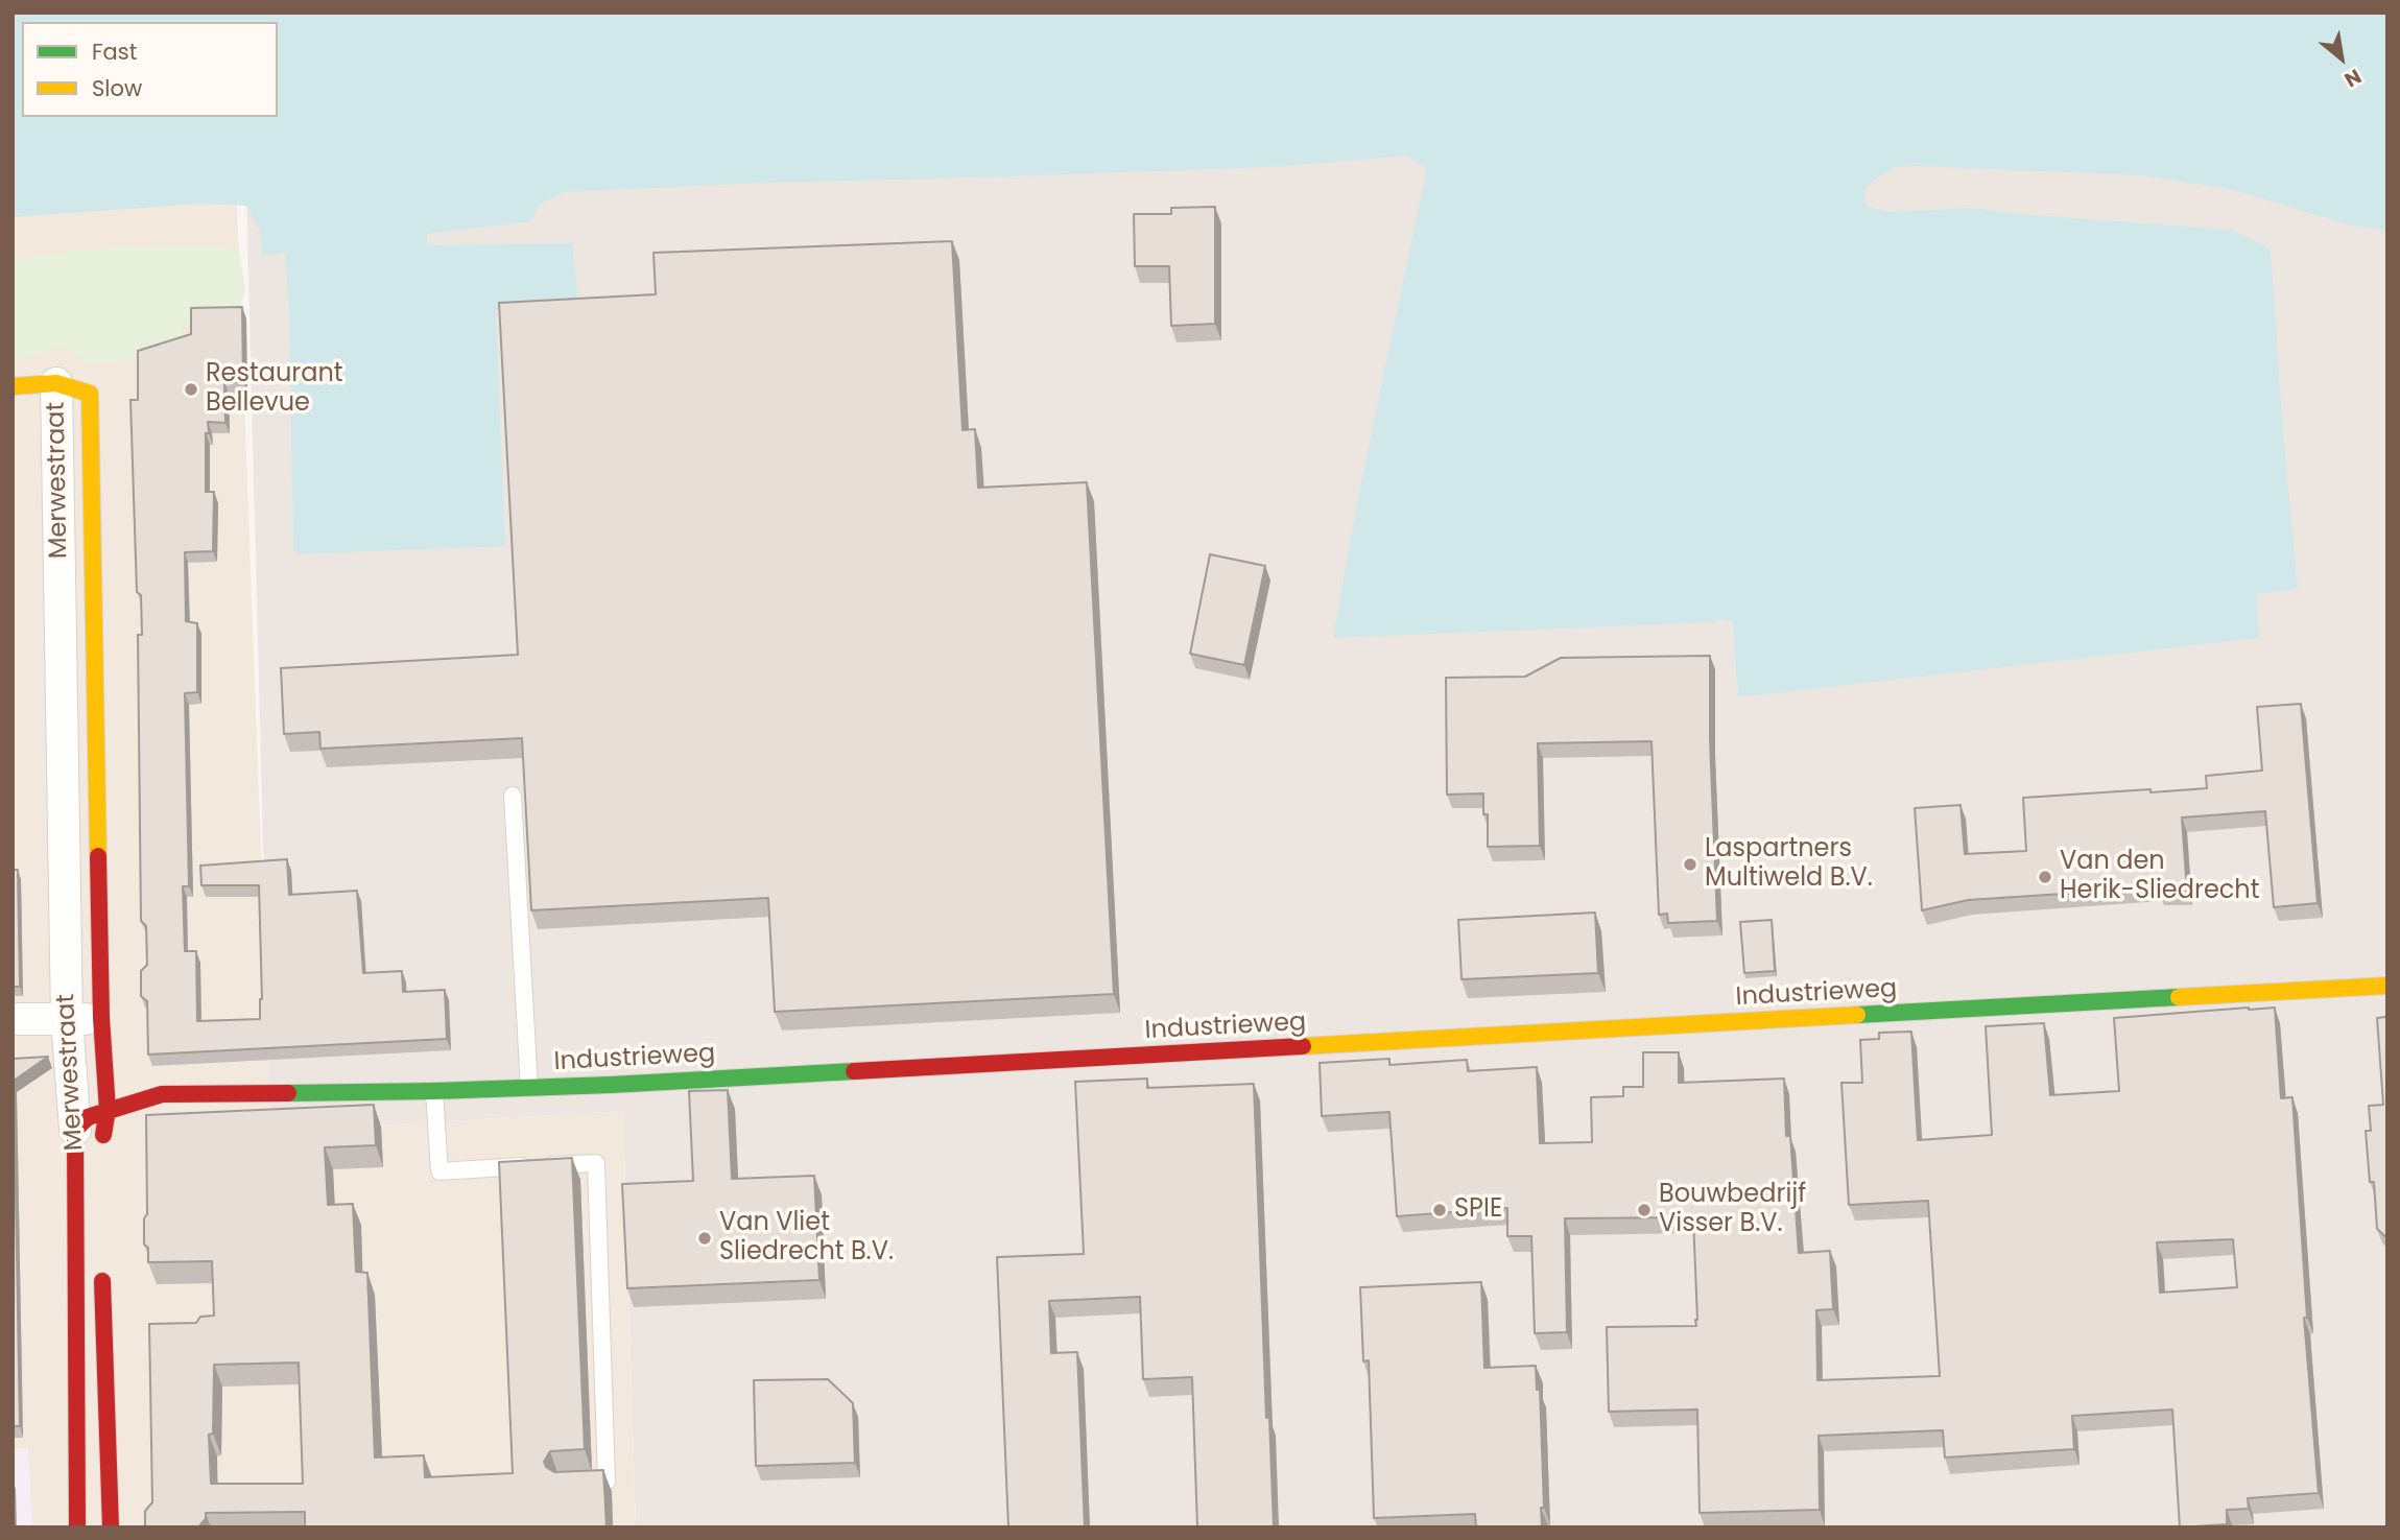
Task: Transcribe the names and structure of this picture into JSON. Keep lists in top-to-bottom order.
{
  "streets": {
    "street": ["Merwestraat", "Industrieweg"]
  },
  "crossings": [
    ["Merwestraat", "Industrieweg"]
  ],
  "places": [
    "Restaurant Bellevue",
    "Laspartners Multiweld B.V.",
    "Van den Herik-Sliedrecht",
    "SPIE",
    "Bouwbedrijf Visser B.V.",
    "Van Vliet Sliedrecht B.V."
  ],
  "legend": ["Fast", "Slow"],
  "north": "bottom right"
}
